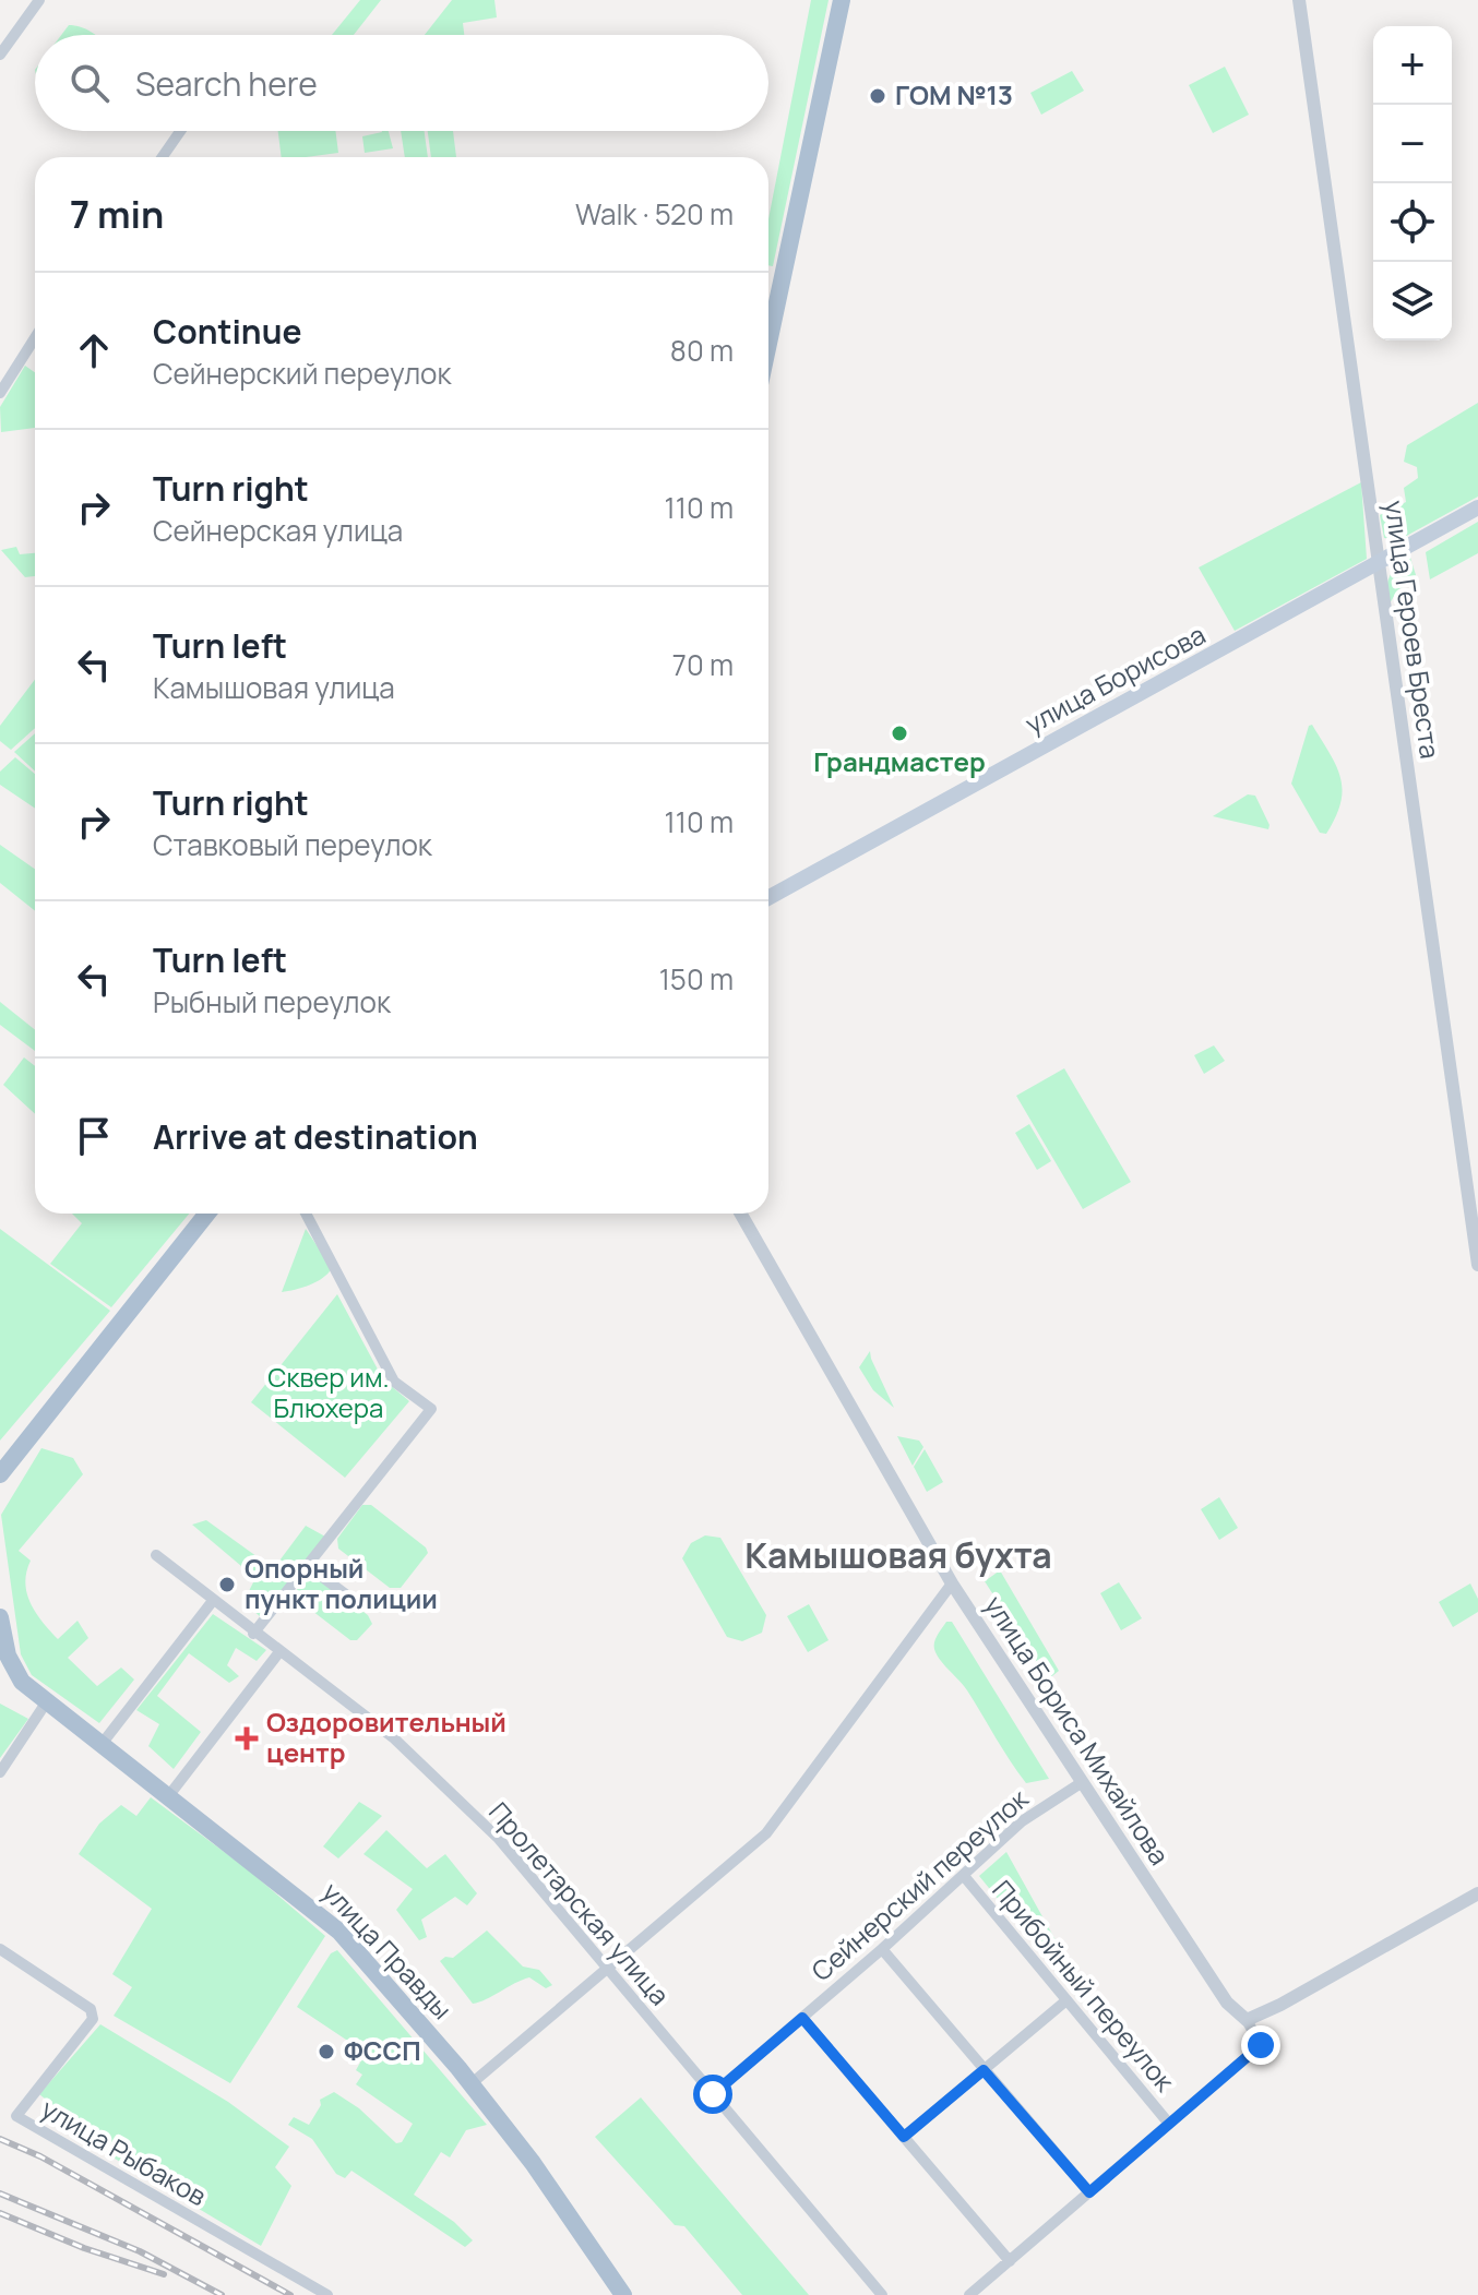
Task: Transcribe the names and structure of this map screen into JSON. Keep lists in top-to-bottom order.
{
  "streets": {
    "main road": ["улица Борисова", "улица Правды"],
    "street": [
      "улица Героев Бреста",
      "улица Бориса Михайлова",
      "Сейнерский переулок",
      "Пролетарская улица",
      "Прибойный переулок",
      "улица Рыбаков"
    ]
  },
  "crossings": [
    ["улица Героев Бреста", "улица Борисова"],
    ["улица Бориса Михайлова", "Сейнерский переулок"],
    ["улица Бориса Михайлова", "Прибойный переулок"],
    ["Сейнерский переулок", "Пролетарская улица"],
    ["Сейнерский переулок", "Прибойный переулок"]
  ],
  "districts": ["Камышовая бухта"],
  "parks": ["Сквер им. Блюхера"],
  "places": {
    "other": [
      "ГОМ №13",
      "Грандмастер",
      "Опорный пункт полиции",
      "ФССП"
    ],
    "health": ["Оздоровительный центр"]
  },
  "page": {
    "map_buttons": ["+", "−"],
    "search": "Search here",
    "heading": ["7 min", "Walk · 520 m"],
    "list": [
      ["Continue", "Сейнерский переулок", "80 m"],
      ["Turn right", "Сейнерская улица", "110 m"],
      ["Turn left", "Камышовая улица", "70 m"],
      ["Turn right", "Ставковый переулок", "110 m"],
      ["Turn left", "Рыбный переулок", "150 m"],
      "Arrive at destination"
    ]
  }
}
